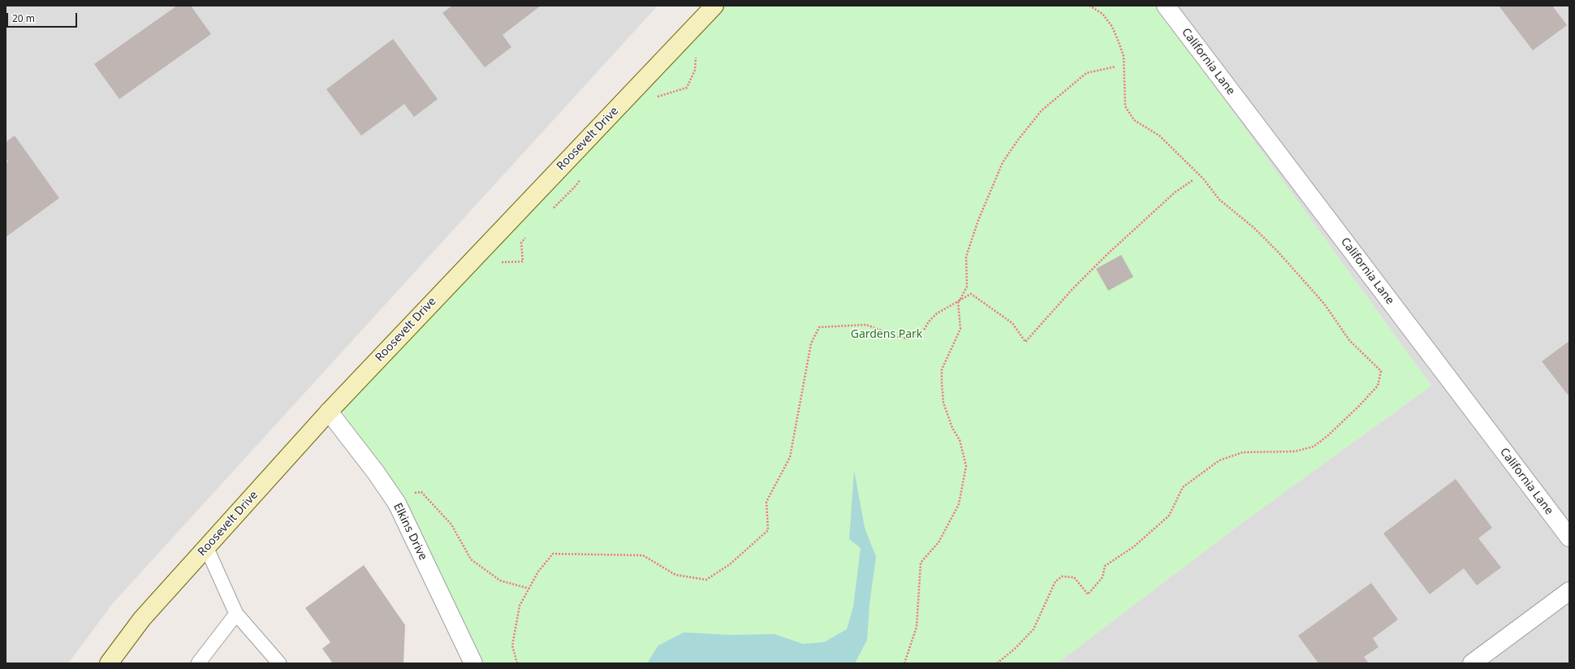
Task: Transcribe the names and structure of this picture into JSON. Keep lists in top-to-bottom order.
{
  "streets": {
    "street": ["California Lane", "Roosevelt Drive", "Elkins Drive"]
  },
  "crossings": [
    ["Roosevelt Drive", "Elkins Drive"]
  ],
  "parks": ["Gardens Park"],
  "scale_bar": "20 m"
}
